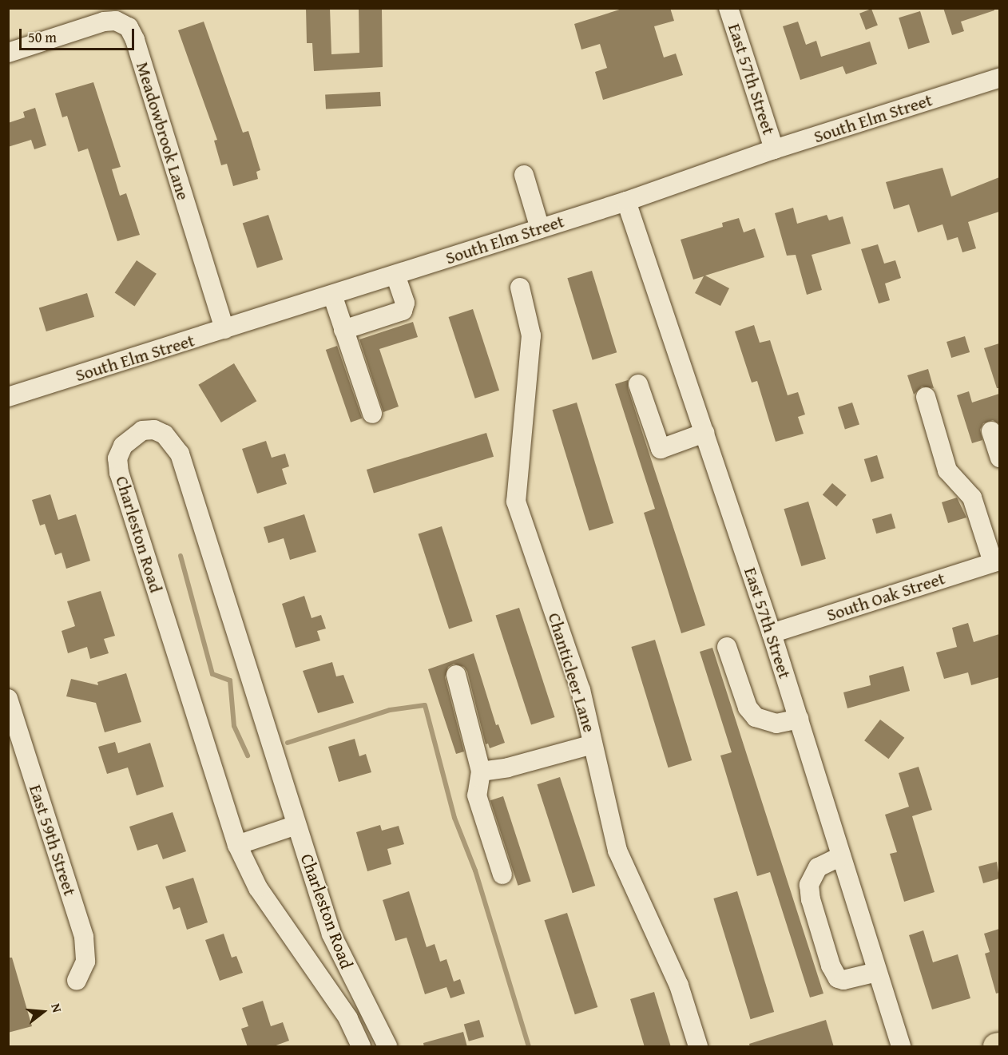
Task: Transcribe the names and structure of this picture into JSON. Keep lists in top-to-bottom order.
{
  "streets": {
    "street": [
      "East 57th Street",
      "South Elm Street",
      "Meadowbrook Lane",
      "Charleston Road",
      "South Oak Street",
      "Chanticleer Lane",
      "East 59th Street"
    ]
  },
  "crossings": [
    ["East 57th Street", "South Elm Street"],
    ["East 57th Street", "South Oak Street"],
    ["South Elm Street", "Meadowbrook Lane"]
  ],
  "scale_bar": "50 m",
  "north": "right"
}
